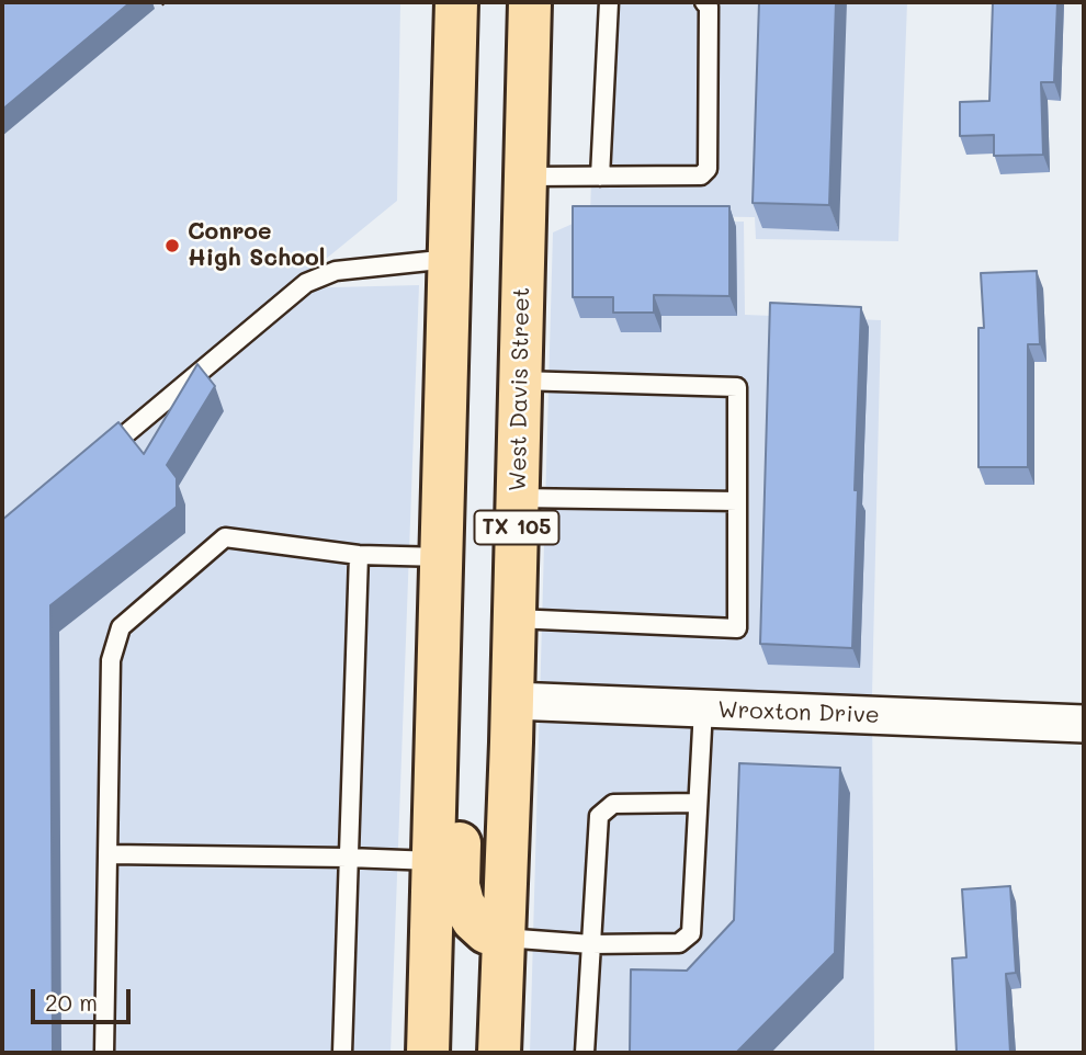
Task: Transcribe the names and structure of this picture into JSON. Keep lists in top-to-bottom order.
{
  "streets": {
    "main road": ["West Davis Street", "TX 105"],
    "street": ["Wroxton Drive"]
  },
  "crossings": [
    ["West Davis Street", "Wroxton Drive"]
  ],
  "places": ["Conroe High School"],
  "scale_bar": "20 m"
}
